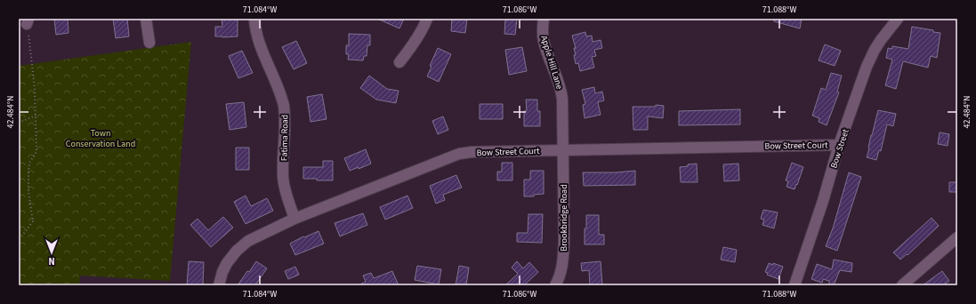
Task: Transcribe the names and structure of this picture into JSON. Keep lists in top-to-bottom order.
{
  "streets": {
    "street": [
      "Apple Hill Lane",
      "Fatima Road",
      "Bow Street Court",
      "Bow Street",
      "Brookbridge Road"
    ]
  },
  "crossings": [
    ["Apple Hill Lane", "Bow Street Court"],
    ["Apple Hill Lane", "Brookbridge Road"],
    ["Fatima Road", "Bow Street Court"],
    ["Bow Street Court", "Bow Street"],
    ["Bow Street Court", "Brookbridge Road"]
  ],
  "parks": ["Town Conservation Land"],
  "north": "bottom",
  "coordinates": [
    "71.084°W",
    "71.086°W",
    "71.088°W",
    "42.484°N"
  ]
}
